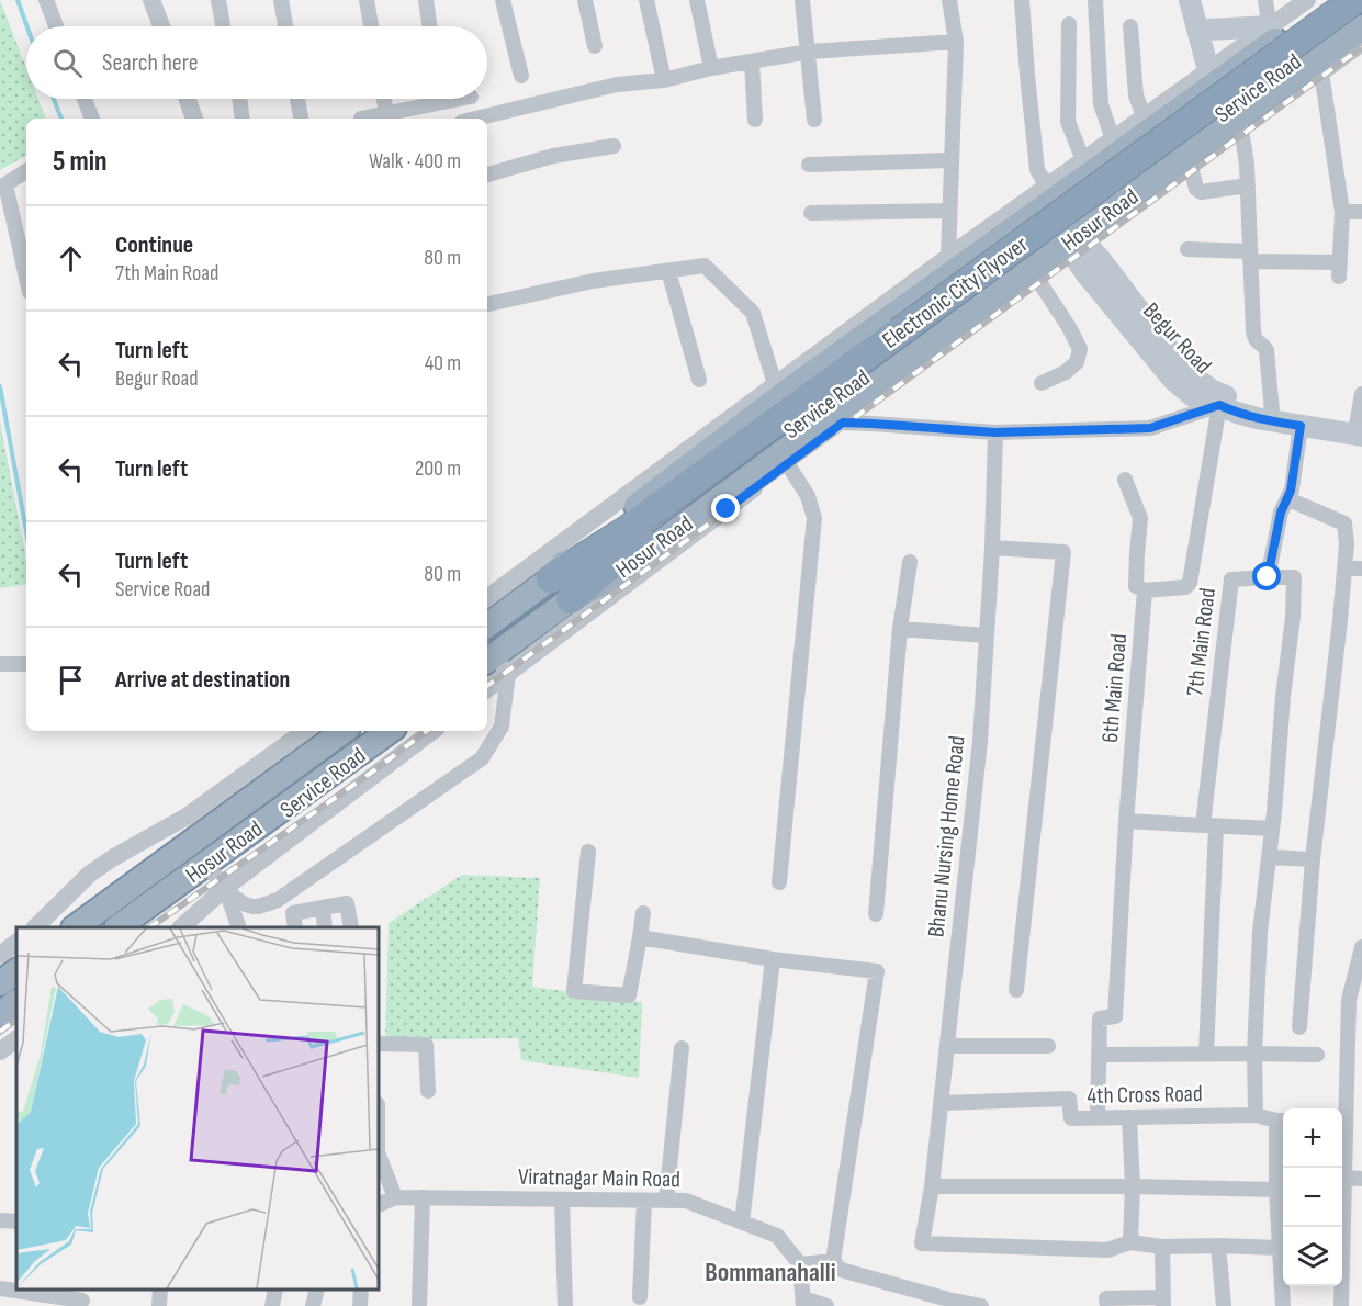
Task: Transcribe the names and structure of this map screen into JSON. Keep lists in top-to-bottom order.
{
  "streets": {
    "highway": ["Hosur Road", "Electronic City Flyover"],
    "main road": ["Begur Road"],
    "street": [
      "Service Road",
      "7th Main Road",
      "6th Main Road",
      "Bhanu Nursing Home Road",
      "4th Cross Road",
      "Viratnagar Main Road"
    ]
  },
  "crossings": [
    ["Service Road", "Hosur Road"],
    ["Service Road", "Begur Road"],
    ["Hosur Road", "Electronic City Flyover"],
    ["Hosur Road", "Begur Road"],
    ["Bhanu Nursing Home Road", "4th Cross Road"]
  ],
  "districts": ["Bommanahalli"],
  "page": {
    "search": "Search here",
    "heading": ["5 min", "Walk · 400 m"],
    "list": [
      ["Continue", "7th Main Road", "80 m"],
      ["Turn left", "Begur Road", "40 m"],
      ["Turn left", "200 m"],
      ["Turn left", "Service Road", "80 m"],
      "Arrive at destination"
    ],
    "map_buttons": ["+", "−"]
  }
}
